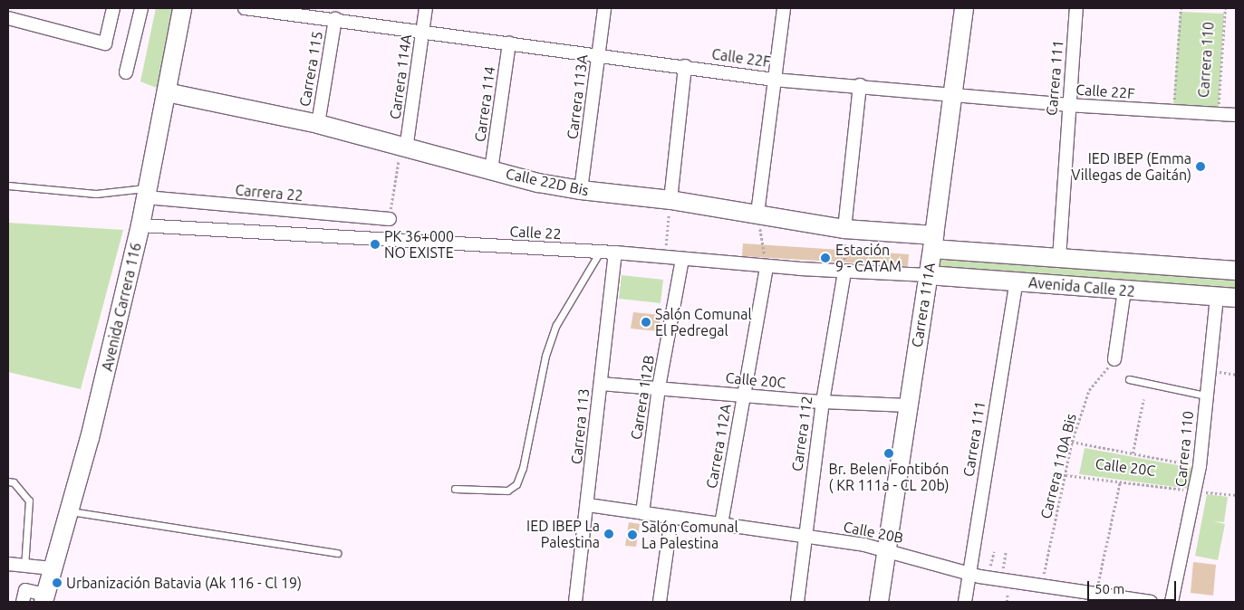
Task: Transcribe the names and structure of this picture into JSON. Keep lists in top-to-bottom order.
{
  "streets": {
    "street": [
      "Calle 22F",
      "Carrera 110",
      "Carrera 115",
      "Carrera 114A",
      "Carrera 111",
      "Carrera 113A",
      "Carrera 114",
      "Calle 22D Bis",
      "Carrera 22",
      "Calle 22",
      "Avenida Calle 22",
      "Carrera 111A",
      "Avenida Carrera 116",
      "Calle 20C",
      "Carrera 112B",
      "Carrera 113",
      "Carrera 112",
      "Carrera 112A",
      "Calle 20B"
    ],
    "path": ["Carrera 110A Bis"]
  },
  "crossings": [
    ["Calle 22F", "Carrera 110"],
    ["Calle 22F", "Carrera 115"],
    ["Calle 22F", "Carrera 114A"],
    ["Calle 22F", "Carrera 111"],
    ["Calle 22F", "Carrera 113A"],
    ["Calle 22F", "Carrera 114"],
    ["Calle 22F", "Carrera 111A"],
    ["Carrera 110", "Avenida Calle 22"],
    ["Carrera 110", "Calle 20C"],
    ["Carrera 115", "Calle 22D Bis"],
    ["Carrera 114A", "Calle 22D Bis"],
    ["Carrera 111", "Avenida Calle 22"],
    ["Carrera 111", "Calle 20B"],
    ["Carrera 113A", "Calle 22D Bis"],
    ["Carrera 114", "Calle 22D Bis"],
    ["Calle 22D Bis", "Avenida Calle 22"],
    ["Calle 22D Bis", "Carrera 111A"],
    ["Calle 22D Bis", "Avenida Carrera 116"],
    ["Carrera 22", "Avenida Carrera 116"],
    ["Calle 22", "Avenida Calle 22"],
    ["Calle 22", "Carrera 111A"],
    ["Calle 22", "Avenida Carrera 116"],
    ["Calle 22", "Carrera 112B"],
    ["Calle 22", "Carrera 113"],
    ["Calle 22", "Carrera 112"],
    ["Calle 22", "Carrera 112A"],
    ["Avenida Calle 22", "Carrera 111A"],
    ["Carrera 111A", "Calle 20C"],
    ["Carrera 111A", "Calle 20B"],
    ["Calle 20C", "Carrera 112B"],
    ["Calle 20C", "Carrera 113"],
    ["Calle 20C", "Carrera 112"],
    ["Calle 20C", "Carrera 112A"],
    ["Calle 20C", "Carrera 110A Bis"],
    ["Carrera 112B", "Calle 20B"],
    ["Carrera 113", "Calle 20B"],
    ["Carrera 112", "Calle 20B"],
    ["Carrera 112A", "Calle 20B"],
    ["Carrera 110A Bis", "Calle 20B"]
  ],
  "places": [
    "IED IBEP (Emma Villegas de Gaitán)",
    "PK 36+000 NO EXISTE",
    "Estación 9 - CATAM",
    "Salón Comunal El Pedregal",
    "Br. Belen Fontibón ( KR 111a - CL 20b)",
    "IED IBEP La Palestina",
    "Salón Comunal La Palestina",
    "Urbanización Batavia (Ak 116 - Cl 19)"
  ],
  "scale_bar": "50 m"
}
